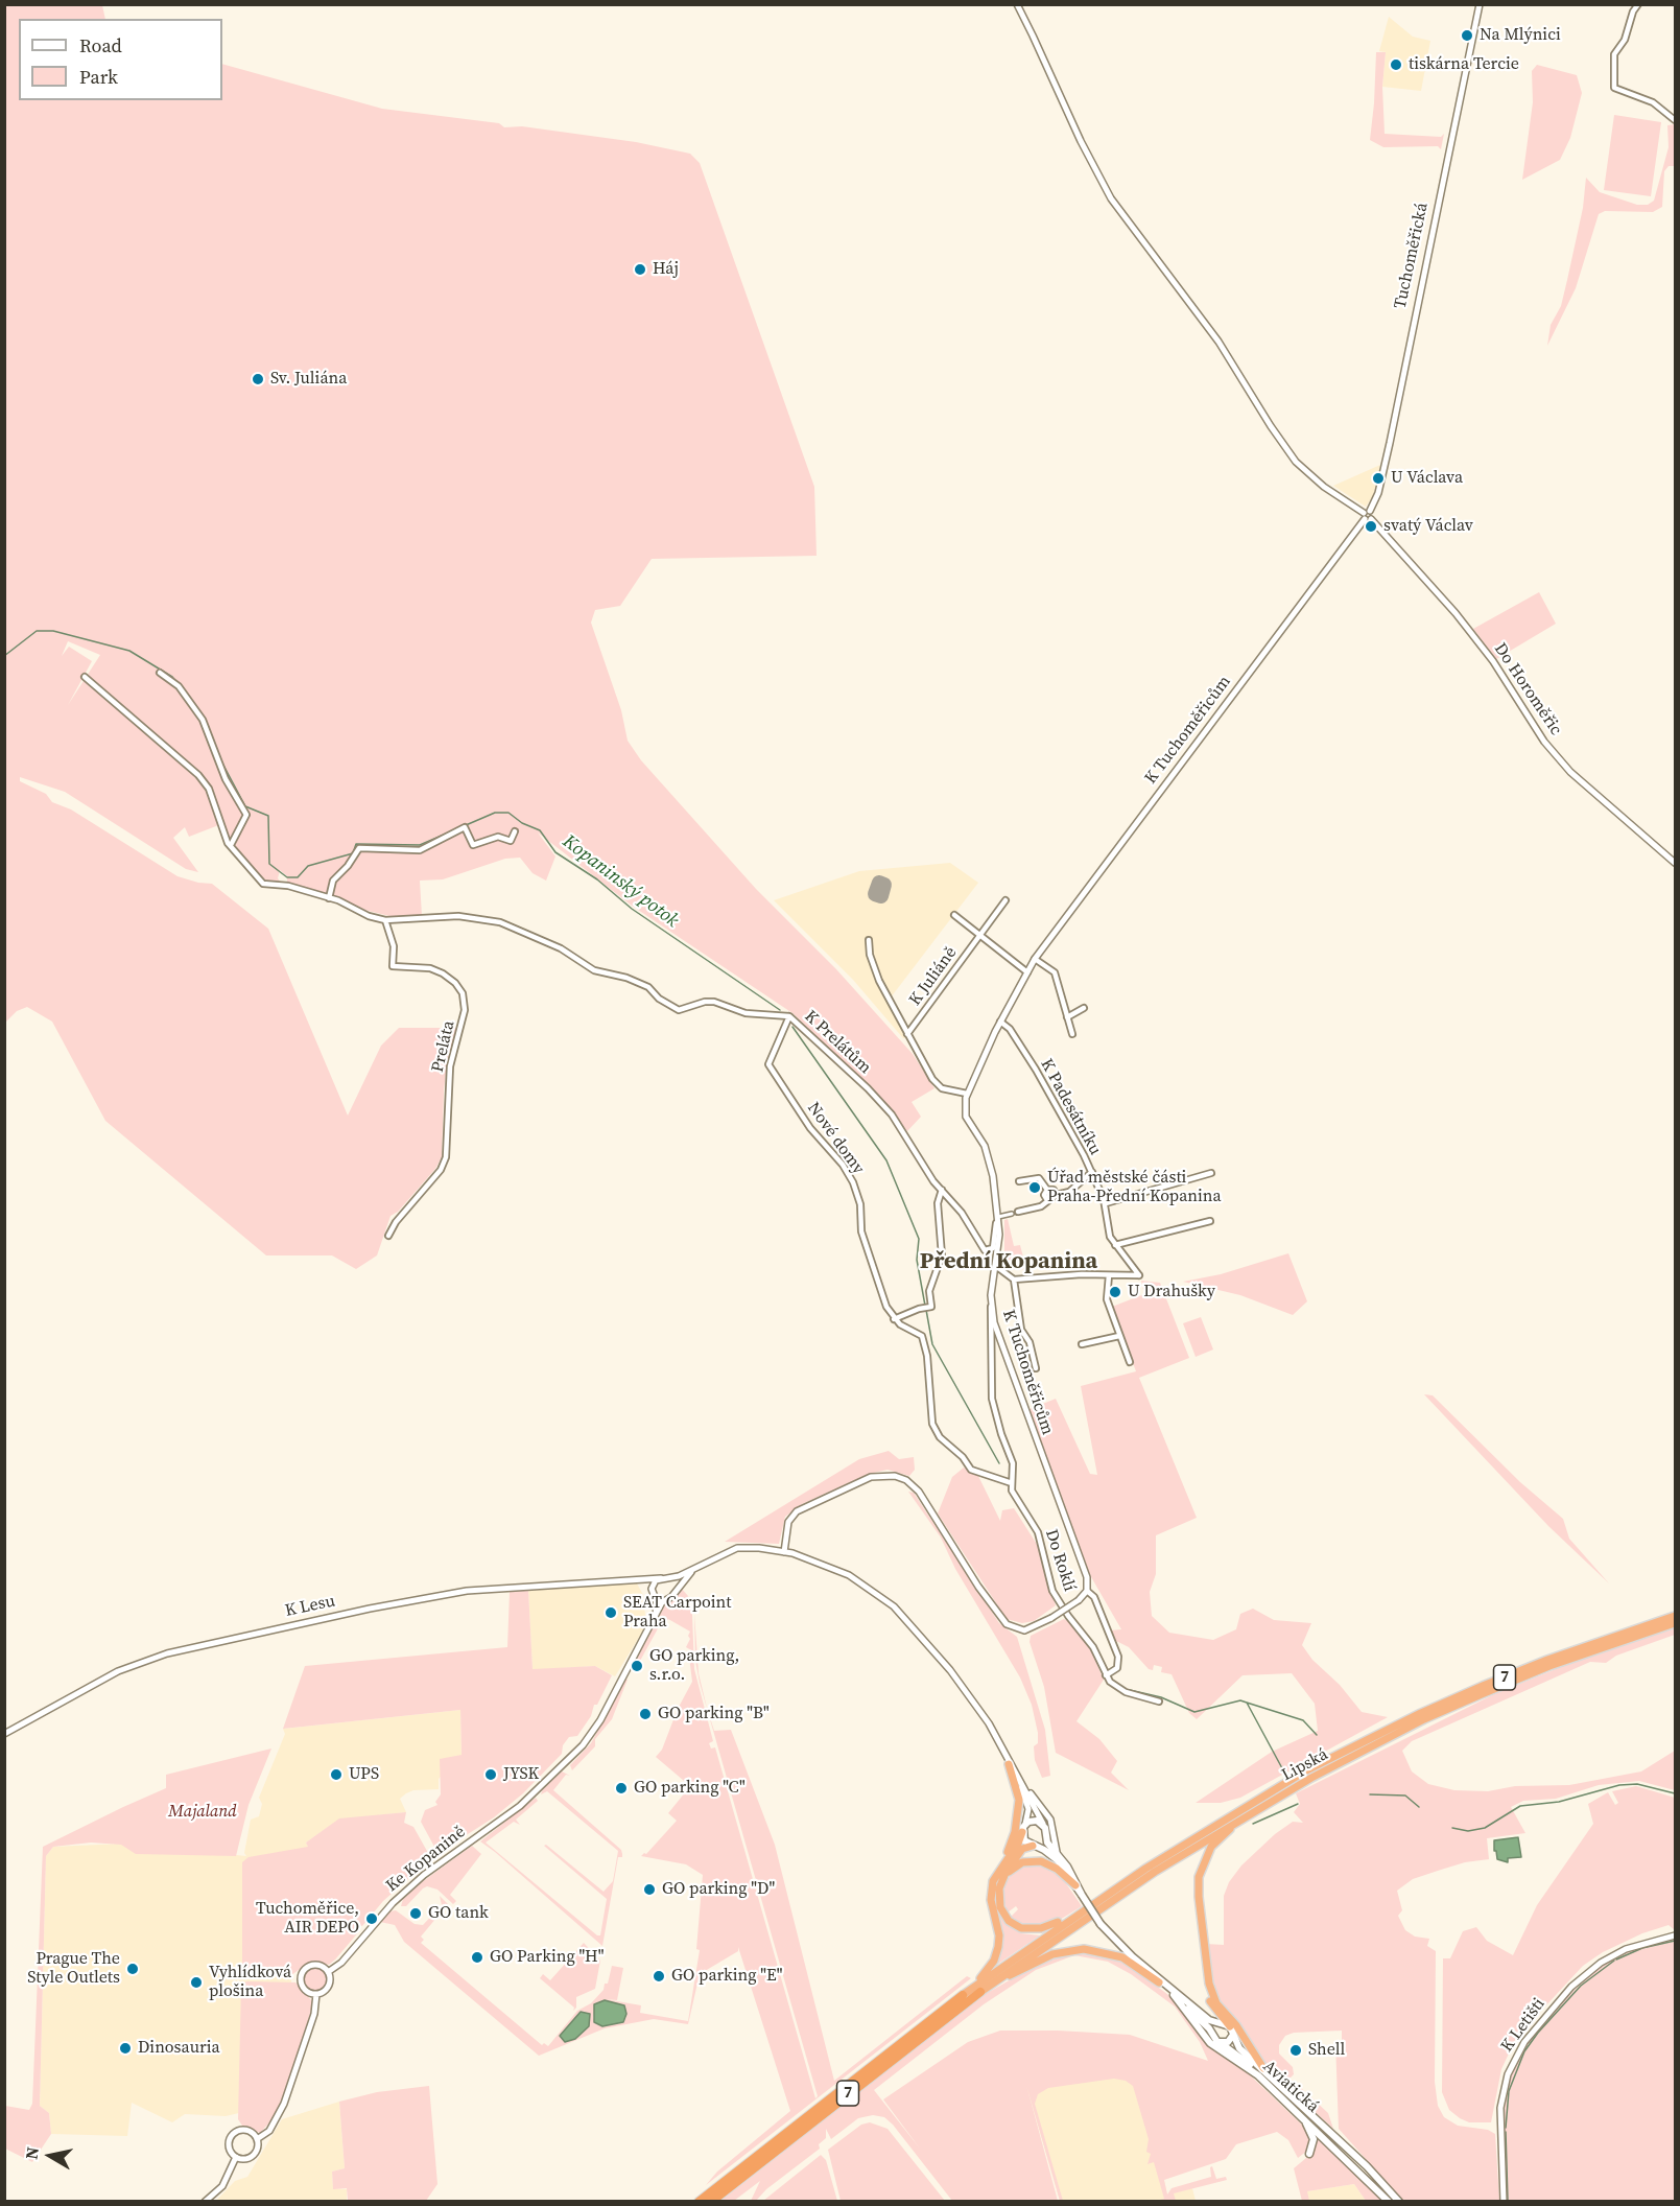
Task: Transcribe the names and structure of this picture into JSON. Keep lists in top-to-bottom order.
{
  "streets": {
    "highway": ["7", "Lipská"],
    "main road": ["Aviatická"],
    "street": [
      "Tuchoměřická",
      "Do Horoměřic",
      "K Tuchoměřicům",
      "K Juliáně",
      "K Prelátům",
      "Preláta",
      "K Padesátníku",
      "Nové domy",
      "Do Roklí",
      "K Lesu",
      "Ke Kopanině",
      "K Letišti"
    ]
  },
  "crossings": [
    ["Tuchoměřická", "Do Horoměřic"],
    ["Tuchoměřická", "K Tuchoměřicům"],
    ["Do Horoměřic", "K Tuchoměřicům"],
    ["K Tuchoměřicům", "K Juliáně"],
    ["K Tuchoměřicům", "K Prelátům"],
    ["K Tuchoměřicům", "K Padesátníku"],
    ["K Tuchoměřicům", "Do Roklí"],
    ["K Prelátům", "Preláta"],
    ["K Prelátům", "Nové domy"],
    ["K Lesu", "Ke Kopanině"],
    ["7", "Lipská"]
  ],
  "districts": ["Přední Kopanina"],
  "water": ["Kopaninský potok"],
  "parks": ["Majaland"],
  "places": [
    "Na Mlýnici",
    "tiskárna Tercie",
    "Háj",
    "Sv. Juliána",
    "U Václava",
    "svatý Václav",
    "Úřad městské části Praha-Přední Kopanina",
    "U Drahušky",
    "SEAT Carpoint Praha",
    "GO parking, s.r.o.",
    "GO parking \"B\"",
    "UPS",
    "JYSK",
    "GO parking \"C\"",
    "GO parking \"D\"",
    "GO tank",
    "Tuchoměřice, AIR DEPO",
    "GO Parking \"H\"",
    "Prague The Style Outlets",
    "GO parking \"E\"",
    "Vyhlídková plošina",
    "Dinosauria",
    "Shell"
  ],
  "legend": ["Road", "Park"],
  "north": "left"
}
